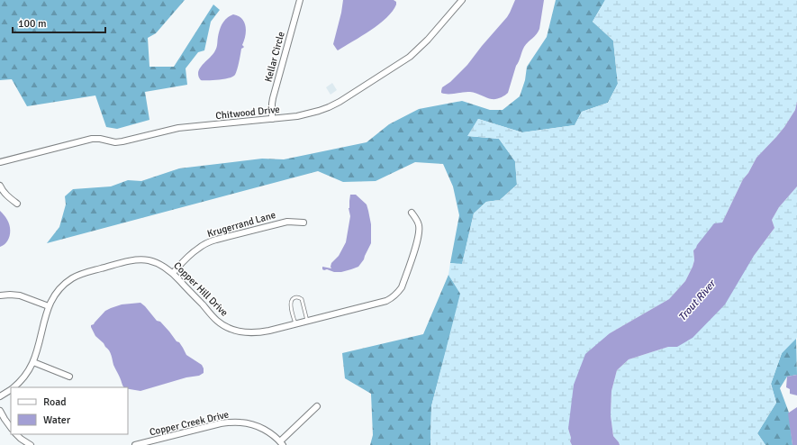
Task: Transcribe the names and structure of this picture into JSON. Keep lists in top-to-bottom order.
{
  "streets": {
    "street": [
      "Kellar Circle",
      "Chitwood Drive",
      "Krugerrand Lane",
      "Copper Hill Drive",
      "Copper Creek Drive"
    ]
  },
  "crossings": [
    ["Kellar Circle", "Chitwood Drive"],
    ["Krugerrand Lane", "Copper Hill Drive"]
  ],
  "water": ["Trout River"],
  "legend": ["Road", "Water"],
  "scale_bar": "100 m"
}
